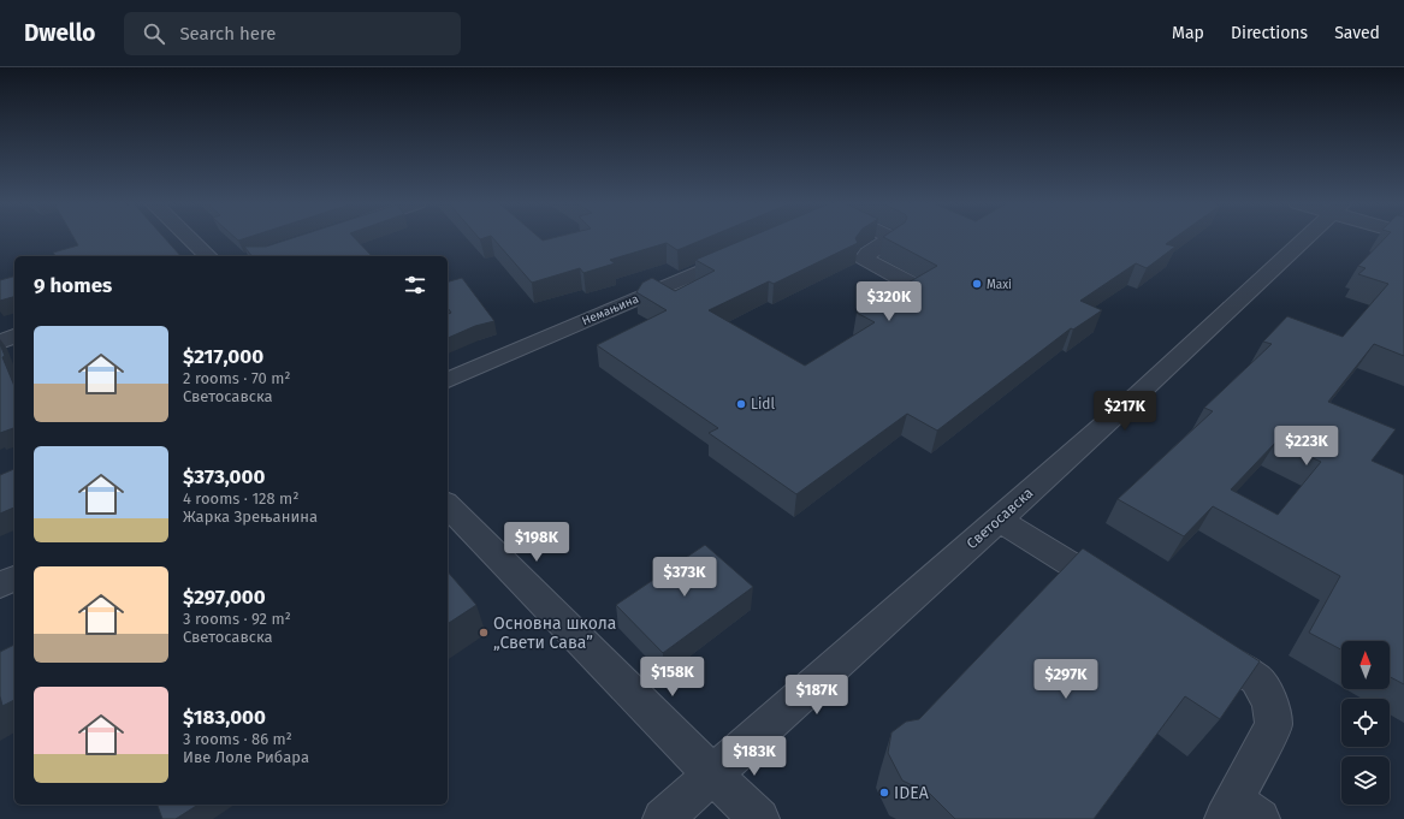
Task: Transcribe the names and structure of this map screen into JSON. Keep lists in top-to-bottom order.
{
  "streets": {
    "street": ["Немањина", "Светосавска"]
  },
  "places": [
    "Maxi",
    "Lidl",
    "Основна школа „Свети Сава”",
    "IDEA"
  ],
  "north": "top",
  "page": {
    "header": "Dwello",
    "search": "Search here",
    "nav": ["Map", "Directions", "Saved"],
    "heading": "9 homes",
    "price": [
      "$320K",
      "$217K",
      "$223K",
      "$198K",
      "$373K",
      "$158K",
      "$297K",
      "$187K",
      "$183K"
    ],
    "list": [
      {
        "name": "$217,000",
        "note": "2 rooms · 70 m² · Светосавска"
      },
      {
        "name": "$373,000",
        "note": "4 rooms · 128 m² · Жарка Зрењанина"
      },
      {
        "name": "$297,000",
        "note": "3 rooms · 92 m² · Светосавска"
      },
      {
        "name": "$183,000",
        "note": "3 rooms · 86 m² · Иве Лоле Рибара"
      }
    ]
  }
}
